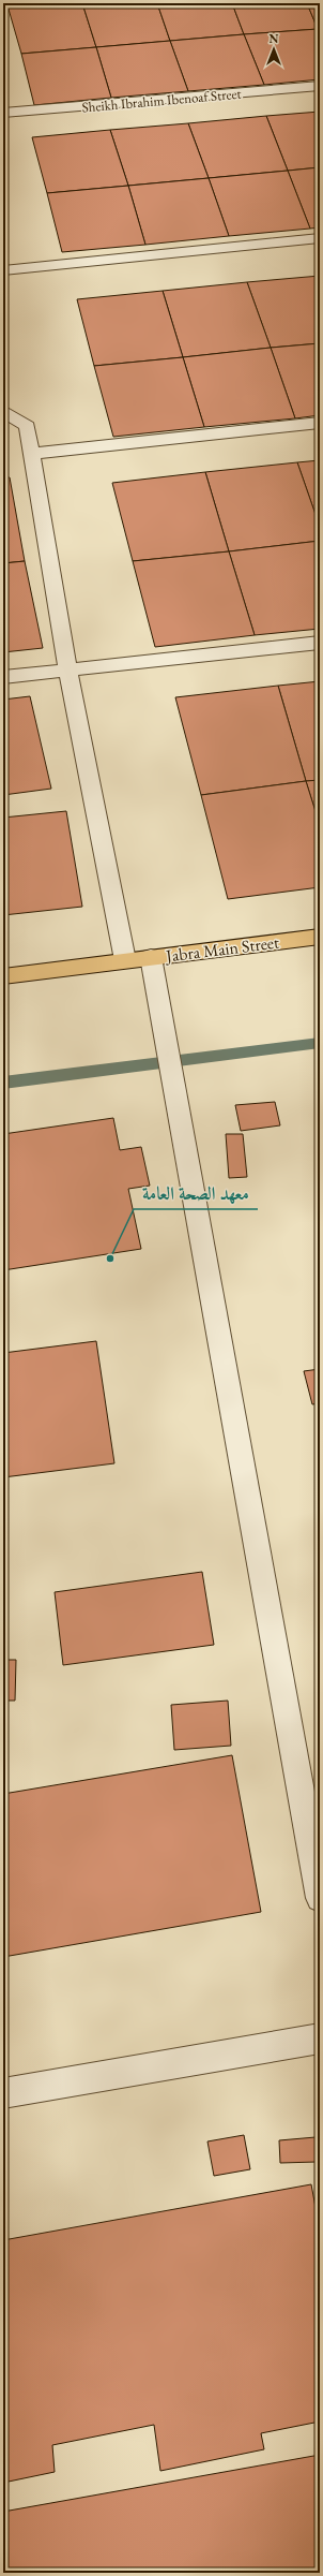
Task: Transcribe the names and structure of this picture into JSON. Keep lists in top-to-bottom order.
{
  "streets": {
    "main road": ["Jabra Main Street"],
    "street": ["Sheikh Ibrahim Ibenoaf Street"]
  },
  "places": ["معهد الصحة العامة"],
  "north": "top"
}
